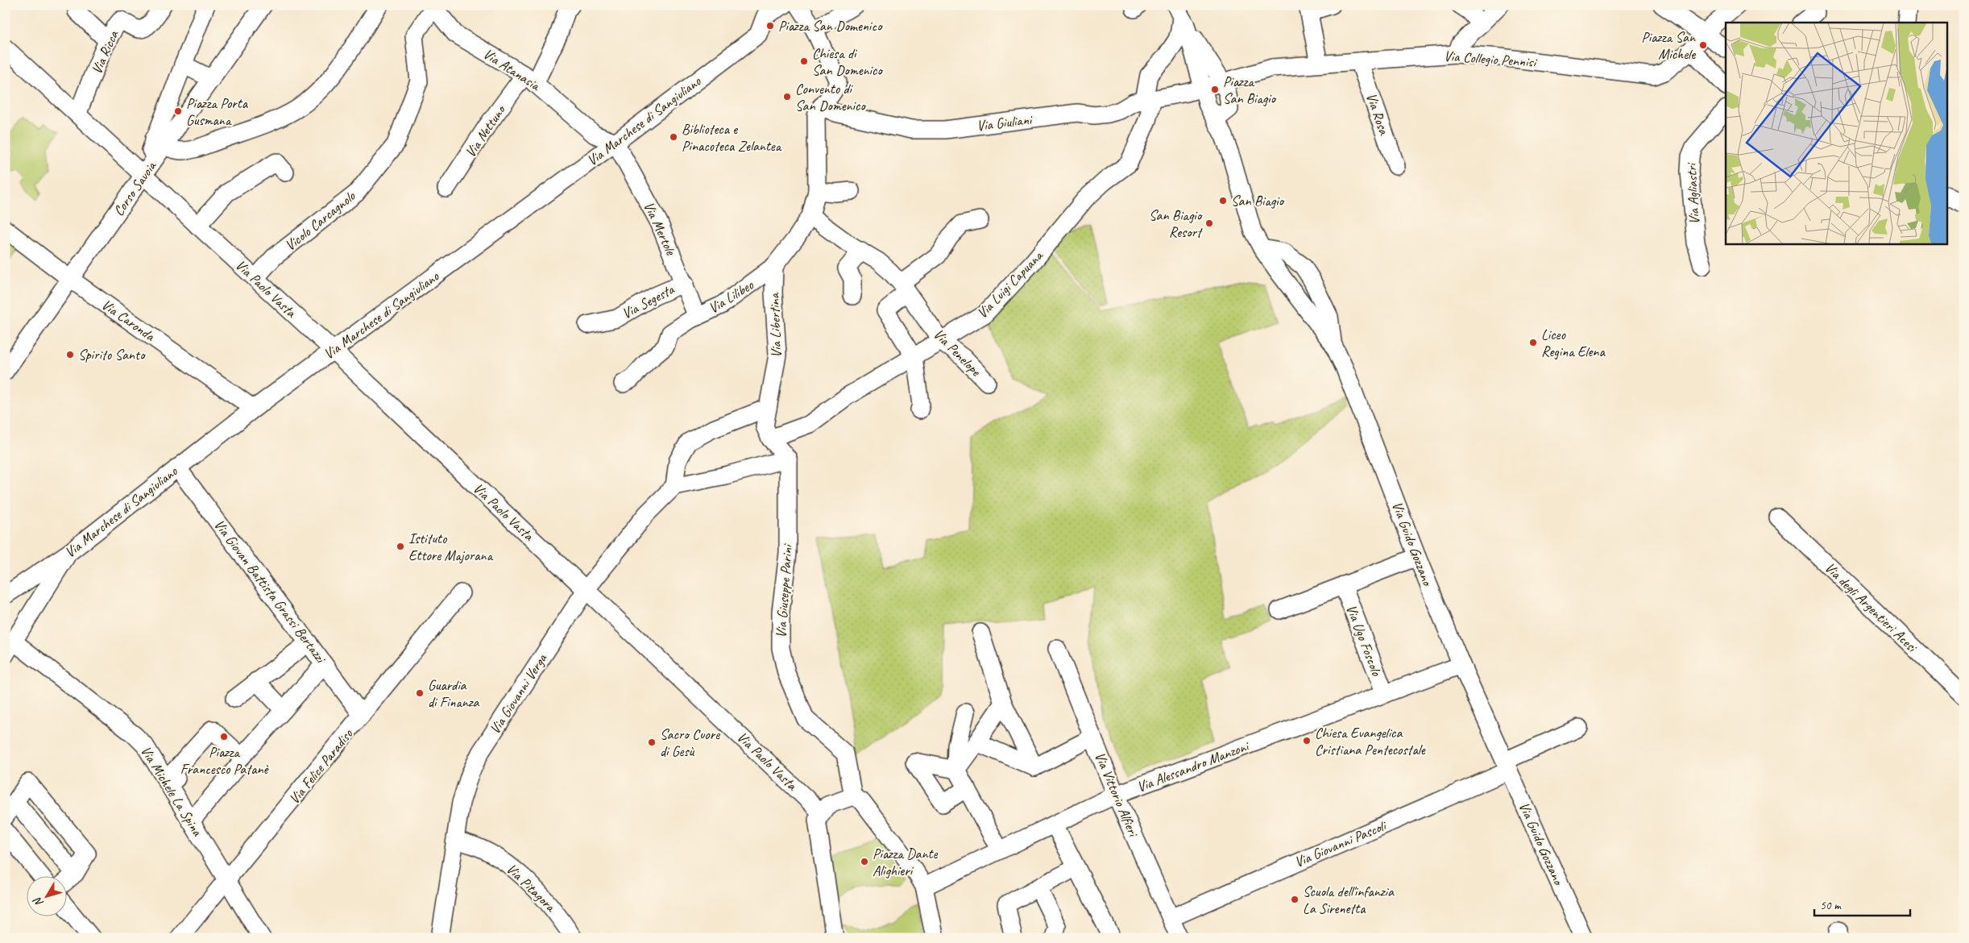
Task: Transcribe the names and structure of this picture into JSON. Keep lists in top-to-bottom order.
{
  "streets": {
    "street": [
      "Via Ricca",
      "Via Collegio Pennisi",
      "Via Atanasia",
      "Via Rosa",
      "Via Marchese di Sangiuliano",
      "Via Giuliani",
      "Via Nettuno",
      "Corso Savoia",
      "Via Agliastri",
      "Vicolo Carcagnolo",
      "Via Mertole",
      "Via Luigi Capuana",
      "Via Paolo Vasta",
      "Via Lilibeo",
      "Via Segesta",
      "Via Caronda",
      "Via Libertina",
      "Via Penelope",
      "Via Guido Gozzano",
      "Via Giovan Battista Grassi Bertazzi",
      "Via Giuseppe Parini",
      "Via degli Argentieri Acesi",
      "Via Ugo Foscolo",
      "Via Giovanni Verga",
      "Via Felice Paradiso",
      "Via Alessandro Manzoni",
      "Via Michele La Spina",
      "Via Vittorio Alfieri",
      "Via Giovanni Pascoli",
      "Via Pitagora"
    ]
  },
  "crossings": [
    ["Via Ricca", "Via Paolo Vasta"],
    ["Via Collegio Pennisi", "Via Rosa"],
    ["Via Collegio Pennisi", "Via Giuliani"],
    ["Via Atanasia", "Via Marchese di Sangiuliano"],
    ["Via Atanasia", "Via Nettuno"],
    ["Via Atanasia", "Vicolo Carcagnolo"],
    ["Via Atanasia", "Via Mertole"],
    ["Via Marchese di Sangiuliano", "Via Mertole"],
    ["Via Marchese di Sangiuliano", "Via Paolo Vasta"],
    ["Via Marchese di Sangiuliano", "Via Caronda"],
    ["Via Marchese di Sangiuliano", "Via Giovan Battista Grassi Bertazzi"],
    ["Via Giuliani", "Via Luigi Capuana"],
    ["Via Giuliani", "Via Lilibeo"],
    ["Corso Savoia", "Via Paolo Vasta"],
    ["Corso Savoia", "Via Caronda"],
    ["Vicolo Carcagnolo", "Via Paolo Vasta"],
    ["Via Mertole", "Via Lilibeo"],
    ["Via Mertole", "Via Segesta"],
    ["Via Luigi Capuana", "Via Penelope"],
    ["Via Paolo Vasta", "Via Giovanni Verga"],
    ["Via Lilibeo", "Via Libertina"],
    ["Via Lilibeo", "Via Penelope"],
    ["Via Guido Gozzano", "Via Alessandro Manzoni"],
    ["Via Guido Gozzano", "Via Giovanni Pascoli"],
    ["Via Giovan Battista Grassi Bertazzi", "Via Felice Paradiso"],
    ["Via Ugo Foscolo", "Via Alessandro Manzoni"],
    ["Via Giovanni Verga", "Via Pitagora"],
    ["Via Felice Paradiso", "Via Michele La Spina"],
    ["Via Alessandro Manzoni", "Via Vittorio Alfieri"],
    ["Via Vittorio Alfieri", "Via Giovanni Pascoli"]
  ],
  "places": [
    "Piazza San Domenico",
    "Piazza San Michele",
    "Chiesa di San Domenico",
    "Piazza San Biagio",
    "Convento di San Domenico",
    "Piazza Porta Gusmana",
    "Biblioteca e Pinacoteca Zelantea",
    "San Biagio",
    "San Biagio Resort",
    "Liceo Regina Elena",
    "Spirito Santo",
    "Istituto Ettore Majorana",
    "Guardia di Finanza",
    "Piazza Francesco Patanè",
    "Chiesa Evangelica Cristiana Pentecostale",
    "Sacro Cuore di Gesù",
    "Piazza Dante Alighieri",
    "Scuola dell'infanzia La Sirenetta"
  ],
  "scale_bar": "50 m",
  "north": "bottom left"
}
